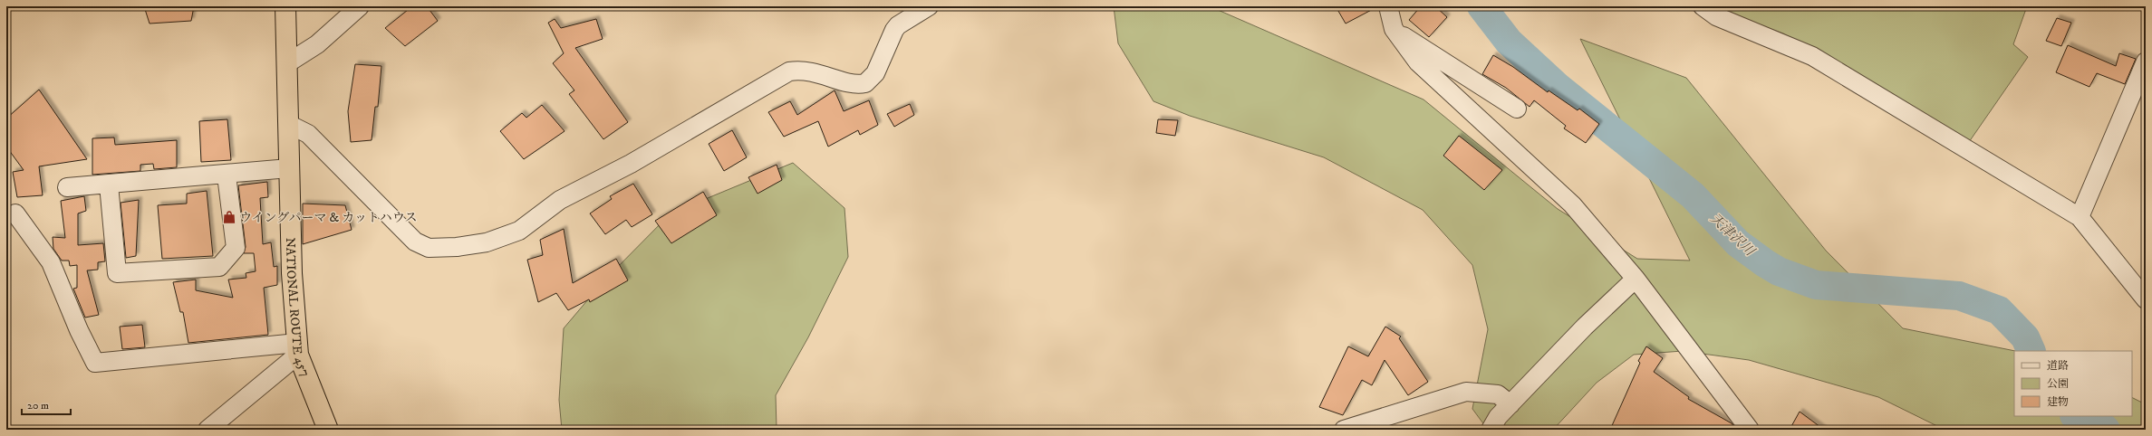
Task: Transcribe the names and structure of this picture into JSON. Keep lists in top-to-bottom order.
{
  "streets": {
    "highway": ["NATIONAL ROUTE 457"]
  },
  "water": ["天津沢川"],
  "places": {
    "shop": ["ウイングパーマ & カットハウス"]
  },
  "legend": ["道路", "公園", "建物"],
  "scale_bar": "20 m"
}
